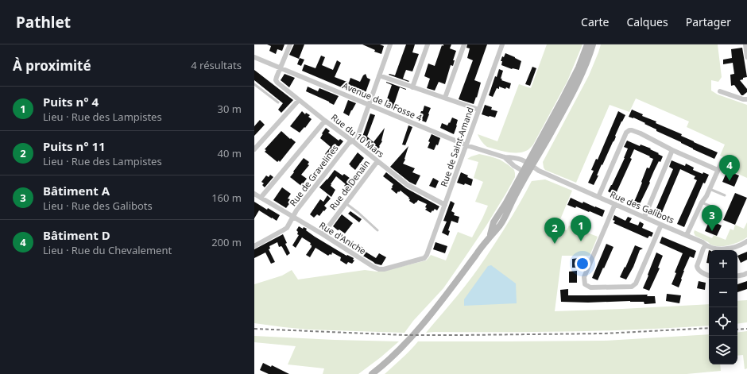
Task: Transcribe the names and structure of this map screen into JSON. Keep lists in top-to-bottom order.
{
  "streets": {
    "street": [
      "Avenue de la Fosse 4",
      "Rue du 10 Mars",
      "Rue de Saint-Amand",
      "Rue de Gravelines",
      "Rue de Denain",
      "Rue des Galibots",
      "Rue d'Aniche"
    ]
  },
  "crossings": [
    ["Avenue de la Fosse 4", "Rue du 10 Mars"],
    ["Avenue de la Fosse 4", "Rue de Saint-Amand"],
    ["Avenue de la Fosse 4", "Rue de Gravelines"],
    ["Avenue de la Fosse 4", "Rue des Galibots"],
    ["Rue du 10 Mars", "Rue de Saint-Amand"],
    ["Rue du 10 Mars", "Rue de Gravelines"],
    ["Rue du 10 Mars", "Rue de Denain"],
    ["Rue de Saint-Amand", "Rue d'Aniche"],
    ["Rue de Gravelines", "Rue d'Aniche"],
    ["Rue de Denain", "Rue d'Aniche"]
  ],
  "page": {
    "header": "Pathlet",
    "nav": ["Carte", "Calques", "Partager"],
    "heading": ["À proximité", "4 résultats"],
    "list": [
      {
        "mark": "1",
        "name": "Puits n° 4",
        "note": "Lieu · Rue des Lampistes",
        "value": "30 m"
      },
      {
        "mark": "2",
        "name": "Puits n° 11",
        "note": "Lieu · Rue des Lampistes",
        "value": "40 m"
      },
      {
        "mark": "3",
        "name": "Bâtiment A",
        "note": "Lieu · Rue des Galibots",
        "value": "160 m"
      },
      {
        "mark": "4",
        "name": "Bâtiment D",
        "note": "Lieu · Rue du Chevalement",
        "value": "200 m"
      }
    ],
    "pins": [
      "4",
      "3",
      "1",
      "2"
    ],
    "map_buttons": ["+", "−"]
  }
}
